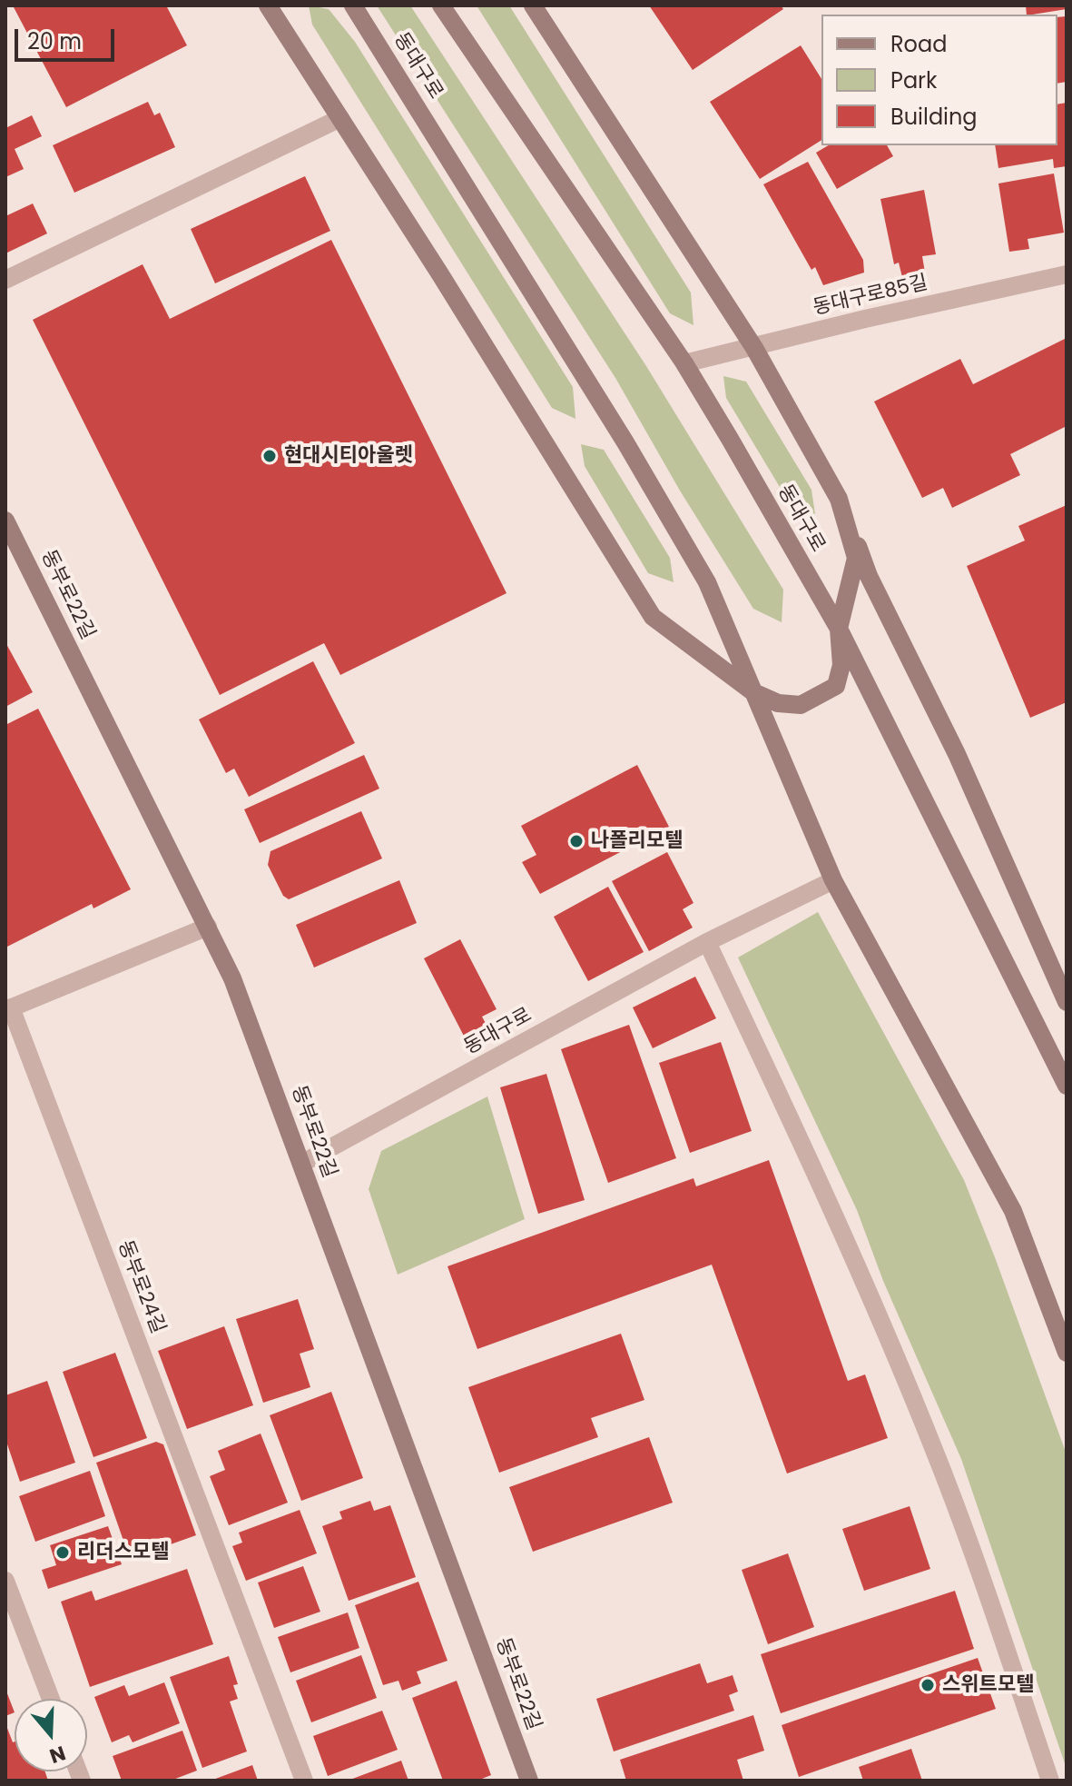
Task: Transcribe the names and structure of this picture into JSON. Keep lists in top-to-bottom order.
{
  "streets": {
    "main road": ["동대구로", "동부로22길"],
    "street": ["동대구로85길", "동부로24길"]
  },
  "crossings": [
    ["동대구로", "동대구로85길"],
    ["동대구로", "동부로22길"],
    ["동부로22길", "동부로24길"]
  ],
  "places": [
    "현대시티아울렛",
    "나폴리모텔",
    "리더스모텔",
    "스위트모텔"
  ],
  "legend": ["Road", "Park", "Building"],
  "scale_bar": "20 m",
  "north": "bottom"
}
